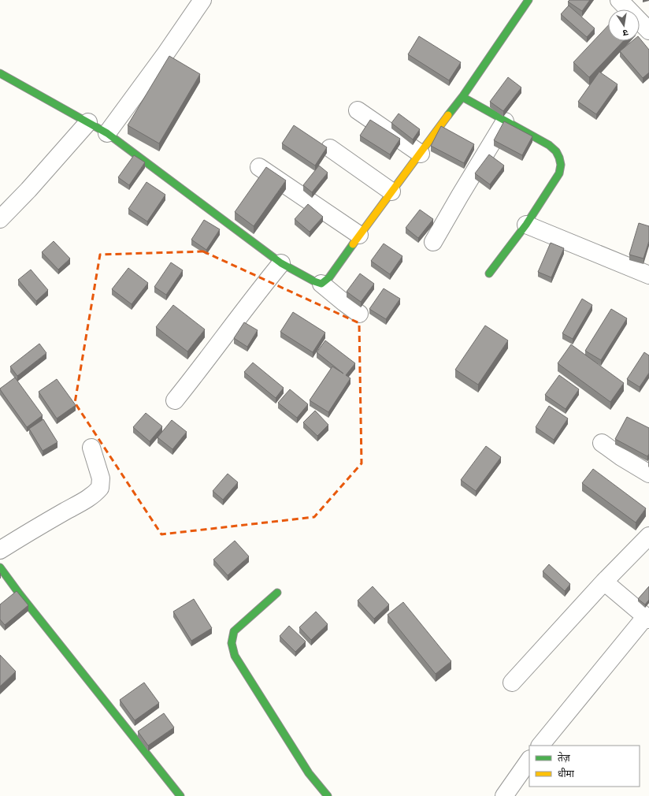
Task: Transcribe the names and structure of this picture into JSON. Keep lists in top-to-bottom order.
{
  "legend": ["तेज़", "धीमा"],
  "north": "bottom"
}
